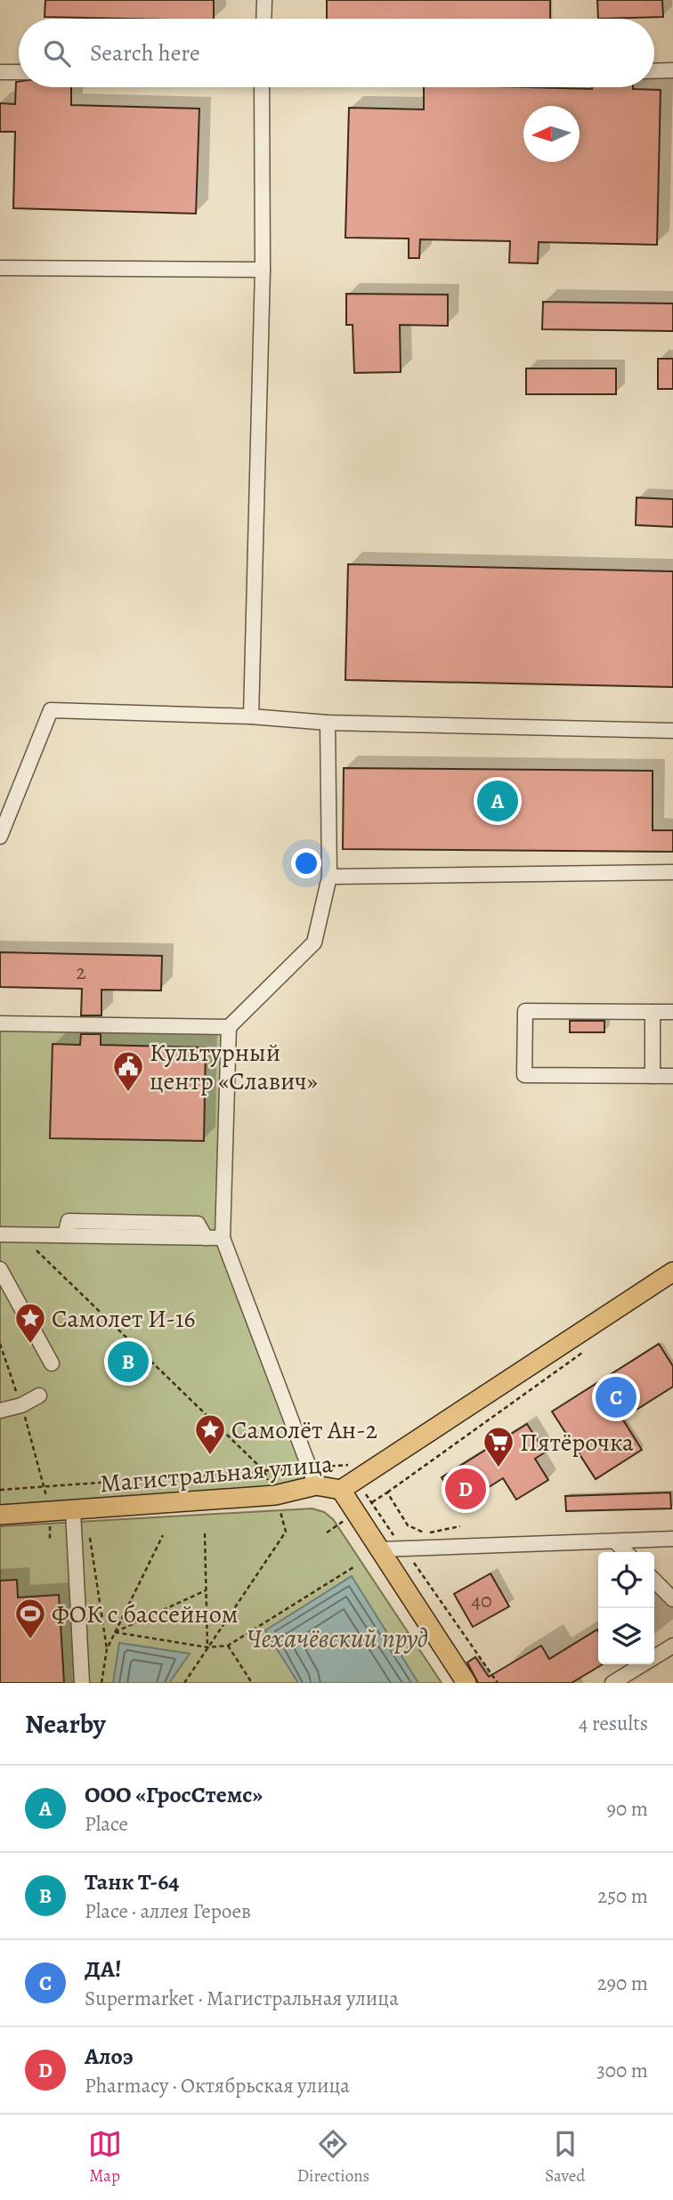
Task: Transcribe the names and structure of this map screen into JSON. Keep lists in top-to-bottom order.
{
  "streets": {
    "main road": ["Магистральная улица"]
  },
  "water": ["Чехачёвский пруд"],
  "places": {
    "public building": ["Культурный центр «Славич»"],
    "place": ["Самолет И-16", "Самолёт Ан-2"],
    "supermarket": ["Пятёрочка"],
    "sports": ["ФОК с бассейном"]
  },
  "house_numbers": ["2", "40"],
  "north": "left",
  "page": {
    "search": "Search here",
    "pins": [
      "A",
      "B",
      "C",
      "D"
    ],
    "heading": ["Nearby", "4 results"],
    "list": [
      {
        "mark": "A",
        "name": "ООО «ГросСтемс»",
        "note": "Place",
        "value": "90 m"
      },
      {
        "mark": "B",
        "name": "Танк Т-64",
        "note": "Place · аллея Героев",
        "value": "250 m"
      },
      {
        "mark": "C",
        "name": "ДА!",
        "note": "Supermarket · Магистральная улица",
        "value": "290 m"
      },
      {
        "mark": "D",
        "name": "Алоэ",
        "note": "Pharmacy · Октябрьская улица",
        "value": "300 m"
      }
    ],
    "nav": ["Map", "Directions", "Saved"]
  }
}
